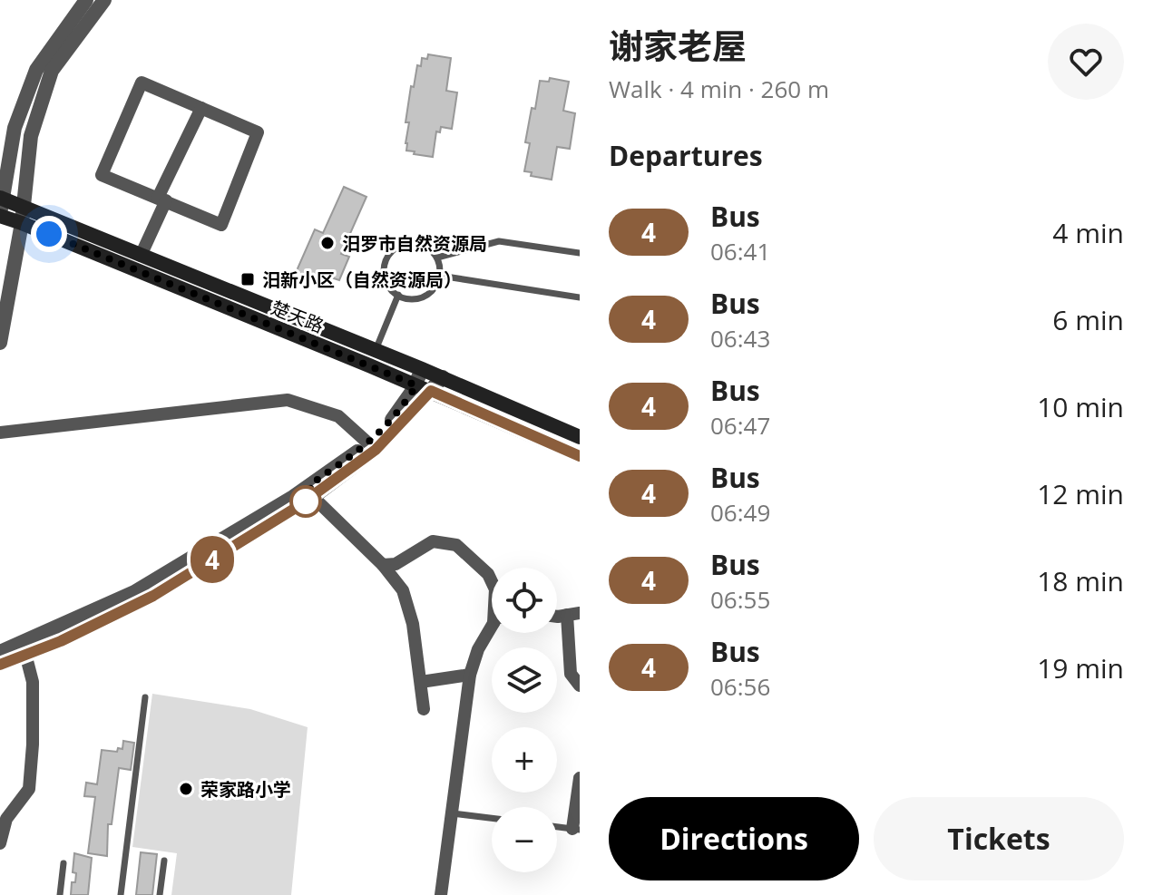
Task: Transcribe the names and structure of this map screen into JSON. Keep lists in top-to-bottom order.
{
  "streets": {
    "main road": ["楚天路"]
  },
  "places": {
    "other": ["汨罗市自然资源局", "荣家路小学"],
    "transit": ["汨新小区（自然资源局）"]
  },
  "lines": ["bus line 4"],
  "page": {
    "on_map": "4",
    "heading": [
      ["谢家老屋", "Walk · 4 min · 260 m"],
      "Departures"
    ],
    "list": [
      {
        "mark": "4",
        "name": "Bus",
        "note": "06:41",
        "value": "4 min"
      },
      {
        "mark": "4",
        "name": "Bus",
        "note": "06:43",
        "value": "6 min"
      },
      {
        "mark": "4",
        "name": "Bus",
        "note": "06:47",
        "value": "10 min"
      },
      {
        "mark": "4",
        "name": "Bus",
        "note": "06:49",
        "value": "12 min"
      },
      {
        "mark": "4",
        "name": "Bus",
        "note": "06:55",
        "value": "18 min"
      },
      {
        "mark": "4",
        "name": "Bus",
        "note": "06:56",
        "value": "19 min"
      }
    ],
    "map_buttons": ["+", "−"],
    "buttons": ["Directions", "Tickets"]
  }
}
